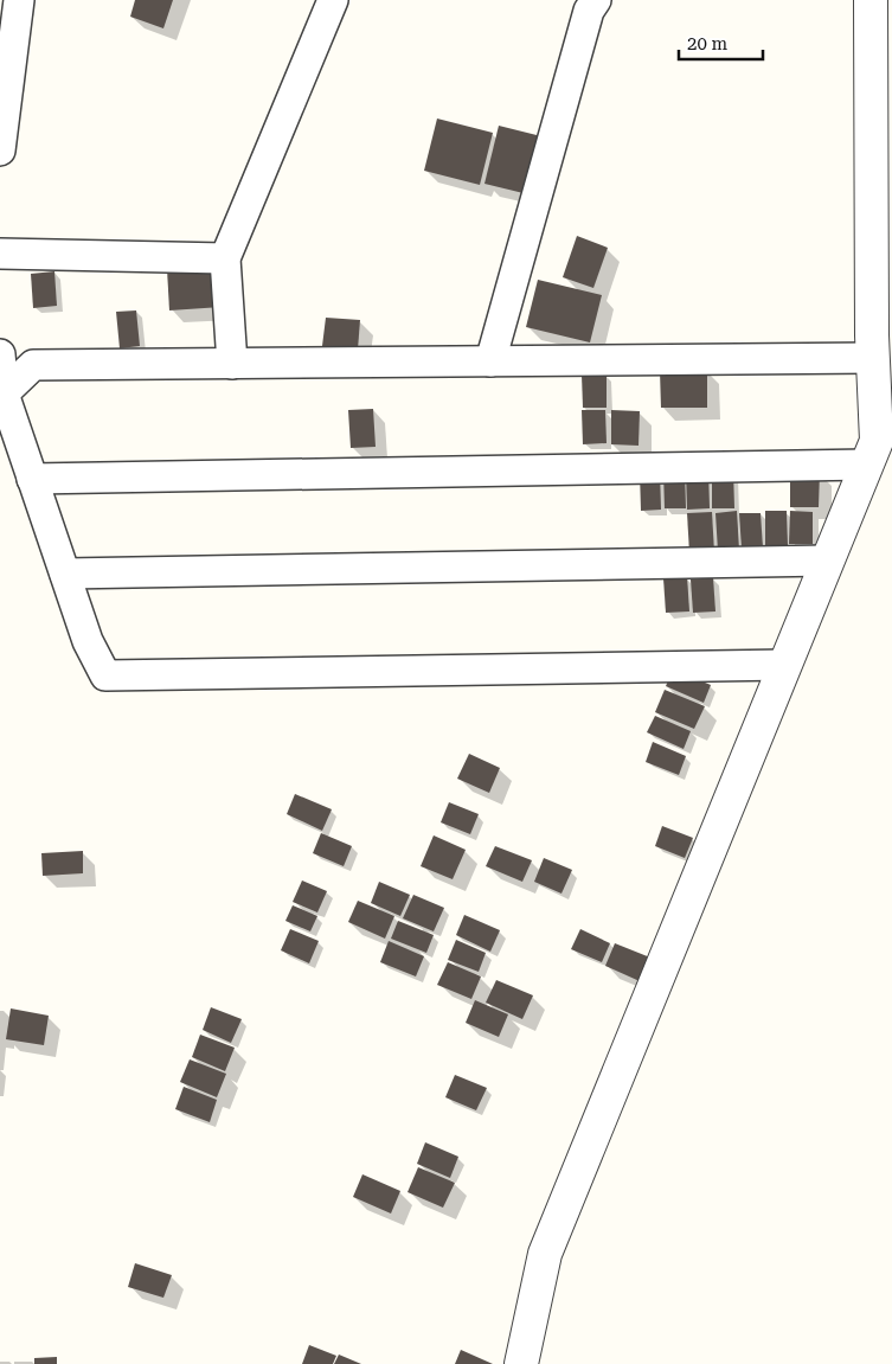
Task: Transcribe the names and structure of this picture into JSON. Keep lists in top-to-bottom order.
{
  "scale_bar": "20 m"
}
